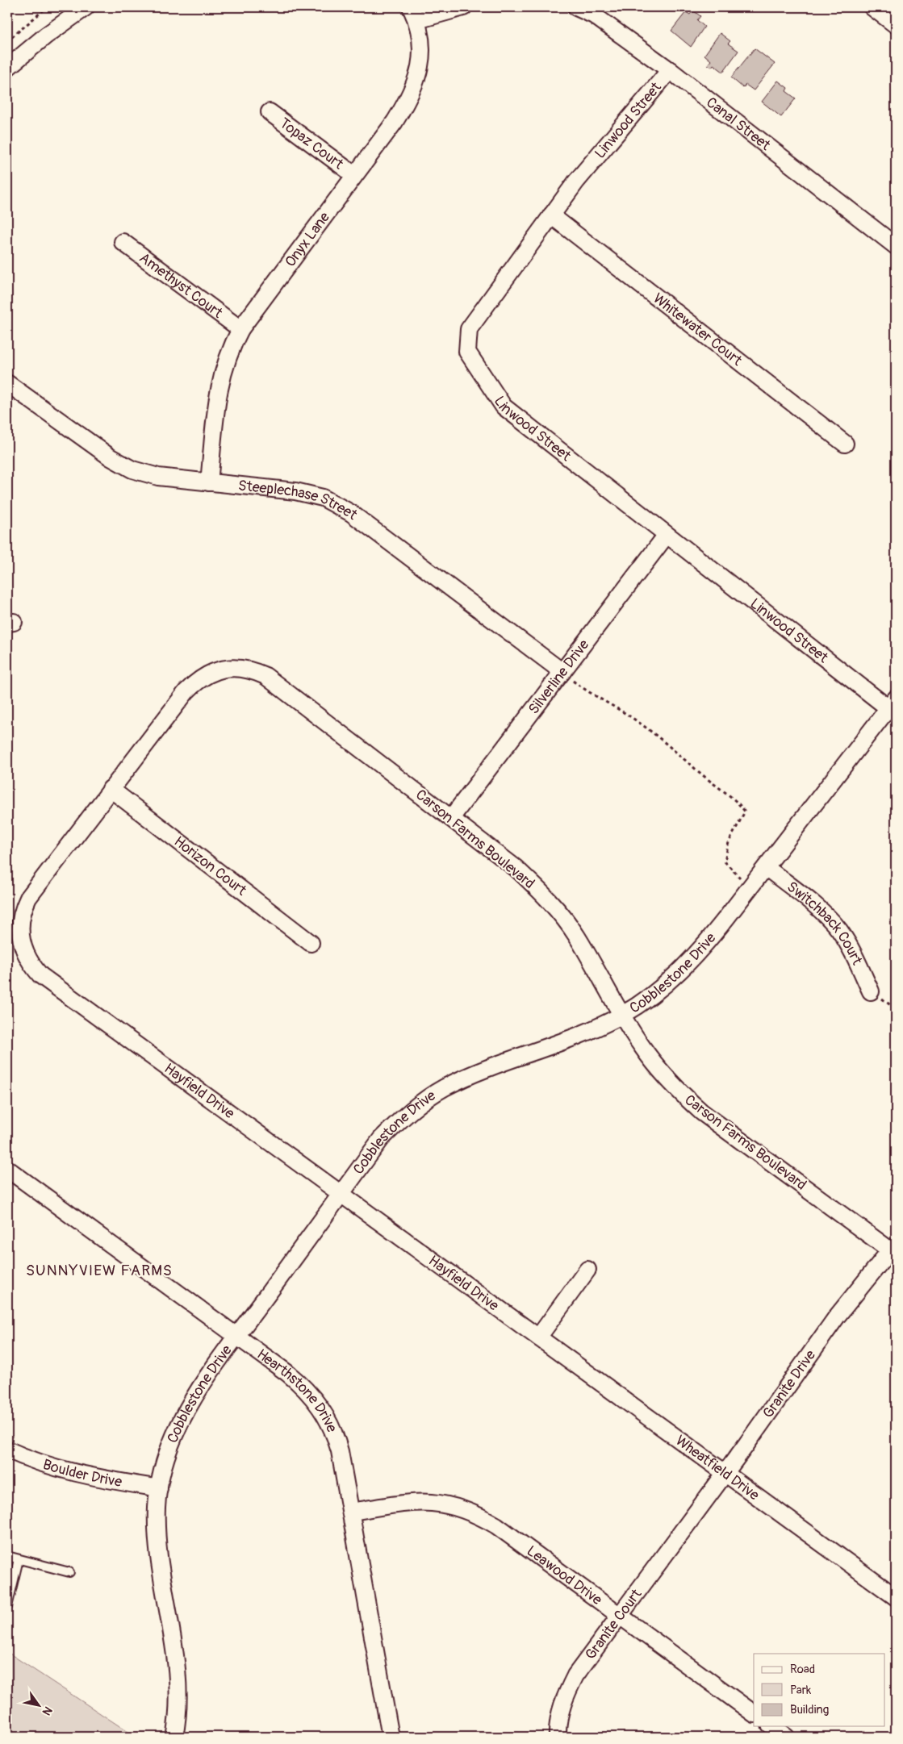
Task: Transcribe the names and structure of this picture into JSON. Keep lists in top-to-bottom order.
{
  "streets": {
    "street": [
      "Linwood Street",
      "Canal Street",
      "Topaz Court",
      "Onyx Lane",
      "Amethyst Court",
      "Whitewater Court",
      "Steeplechase Street",
      "Silverline Drive",
      "Carson Farms Boulevard",
      "Horizon Court",
      "Switchback Court",
      "Cobblestone Drive",
      "Hayfield Drive",
      "Granite Drive",
      "Hearthstone Drive",
      "Wheatfield Drive",
      "Boulder Drive",
      "Leawood Drive",
      "Granite Court"
    ]
  },
  "crossings": [
    ["Linwood Street", "Canal Street"],
    ["Linwood Street", "Whitewater Court"],
    ["Linwood Street", "Silverline Drive"],
    ["Linwood Street", "Cobblestone Drive"],
    ["Topaz Court", "Onyx Lane"],
    ["Onyx Lane", "Amethyst Court"],
    ["Onyx Lane", "Steeplechase Street"],
    ["Steeplechase Street", "Silverline Drive"],
    ["Silverline Drive", "Carson Farms Boulevard"],
    ["Carson Farms Boulevard", "Horizon Court"],
    ["Carson Farms Boulevard", "Cobblestone Drive"],
    ["Carson Farms Boulevard", "Hayfield Drive"],
    ["Carson Farms Boulevard", "Granite Drive"],
    ["Horizon Court", "Hayfield Drive"],
    ["Switchback Court", "Cobblestone Drive"],
    ["Cobblestone Drive", "Hayfield Drive"],
    ["Cobblestone Drive", "Hearthstone Drive"],
    ["Cobblestone Drive", "Boulder Drive"],
    ["Hayfield Drive", "Wheatfield Drive"],
    ["Granite Drive", "Wheatfield Drive"],
    ["Granite Drive", "Granite Court"],
    ["Hearthstone Drive", "Leawood Drive"],
    ["Leawood Drive", "Granite Court"]
  ],
  "districts": ["SUNNYVIEW FARMS"],
  "legend": ["Road", "Park", "Building"],
  "north": "bottom right"
}
